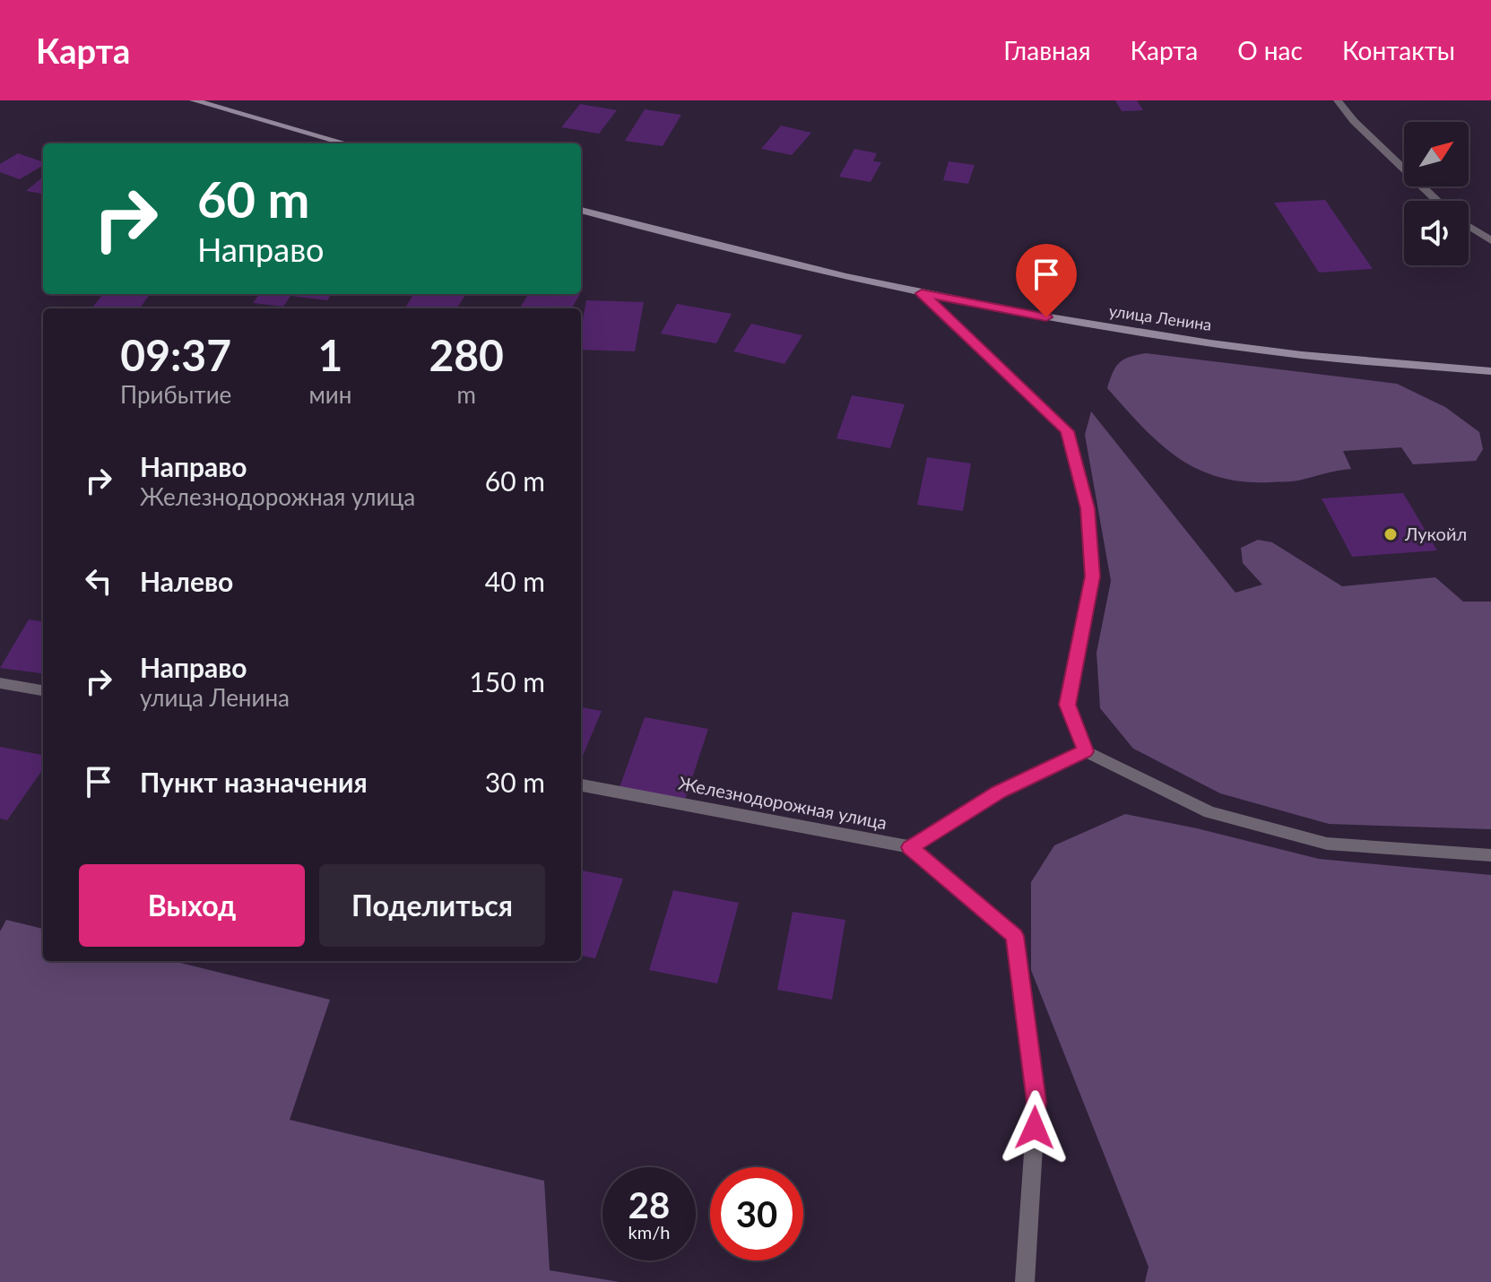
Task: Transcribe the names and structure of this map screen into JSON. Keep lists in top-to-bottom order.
{
  "streets": {
    "main road": ["улица Ленина"],
    "street": ["Железнодорожная улица"]
  },
  "places": ["Лукойл"],
  "north": "top right",
  "page": {
    "header": "Карта",
    "nav": [
      "Главная",
      "Карта",
      "О нас",
      "Контакты"
    ],
    "turn": ["60 m", "Направо"],
    "eta": [
      "09:37",
      "Прибытие",
      "1",
      "мин",
      "280",
      "m"
    ],
    "list": [
      {
        "name": "Направо",
        "note": "Железнодорожная улица",
        "value": "60 m"
      },
      {
        "name": "Налево",
        "value": "40 m"
      },
      {
        "name": "Направо",
        "note": "улица Ленина",
        "value": "150 m"
      },
      {
        "name": "Пункт назначения",
        "value": "30 m"
      }
    ],
    "buttons": ["Выход", "Поделиться"],
    "speed": "28 km/h",
    "limit": "30"
  }
}
